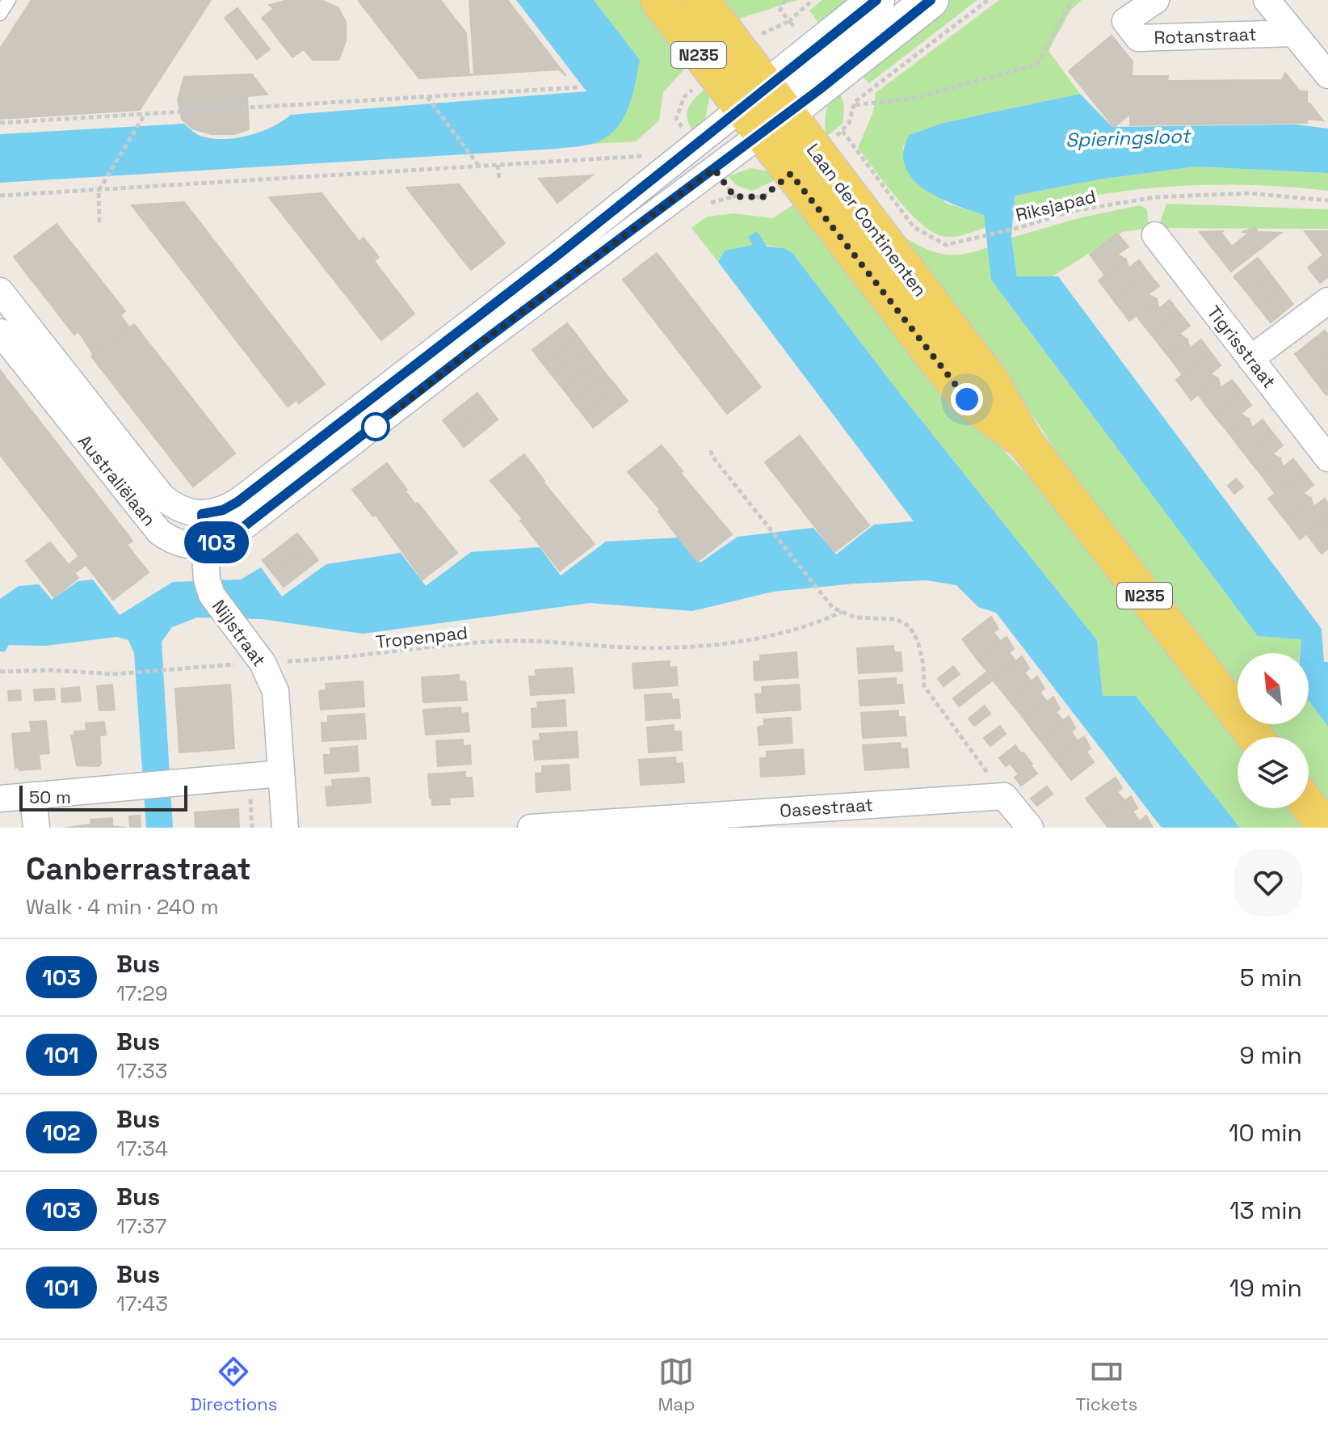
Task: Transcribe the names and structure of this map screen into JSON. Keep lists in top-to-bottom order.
{
  "streets": {
    "main road": ["N235", "Laan der Continenten"],
    "street": [
      "Rotanstraat",
      "Tigrisstraat",
      "Australiëlaan",
      "Nijlstraat",
      "Oasestraat"
    ],
    "path": ["Riksjapad", "Tropenpad"]
  },
  "crossings": [
    ["Australiëlaan", "Nijlstraat"],
    ["Nijlstraat", "Tropenpad"]
  ],
  "water": ["Spieringsloot"],
  "lines": ["bus line 103"],
  "scale_bar": "50 m",
  "north": "top left",
  "page": {
    "on_map": "103",
    "scale": "50 m",
    "heading": ["Canberrastraat", "Walk · 4 min · 240 m"],
    "list": [
      {
        "mark": "103",
        "name": "Bus",
        "note": "17:29",
        "value": "5 min"
      },
      {
        "mark": "101",
        "name": "Bus",
        "note": "17:33",
        "value": "9 min"
      },
      {
        "mark": "102",
        "name": "Bus",
        "note": "17:34",
        "value": "10 min"
      },
      {
        "mark": "103",
        "name": "Bus",
        "note": "17:37",
        "value": "13 min"
      },
      {
        "mark": "101",
        "name": "Bus",
        "note": "17:43",
        "value": "19 min"
      }
    ],
    "tabs": ["Directions", "Map", "Tickets"]
  }
}
